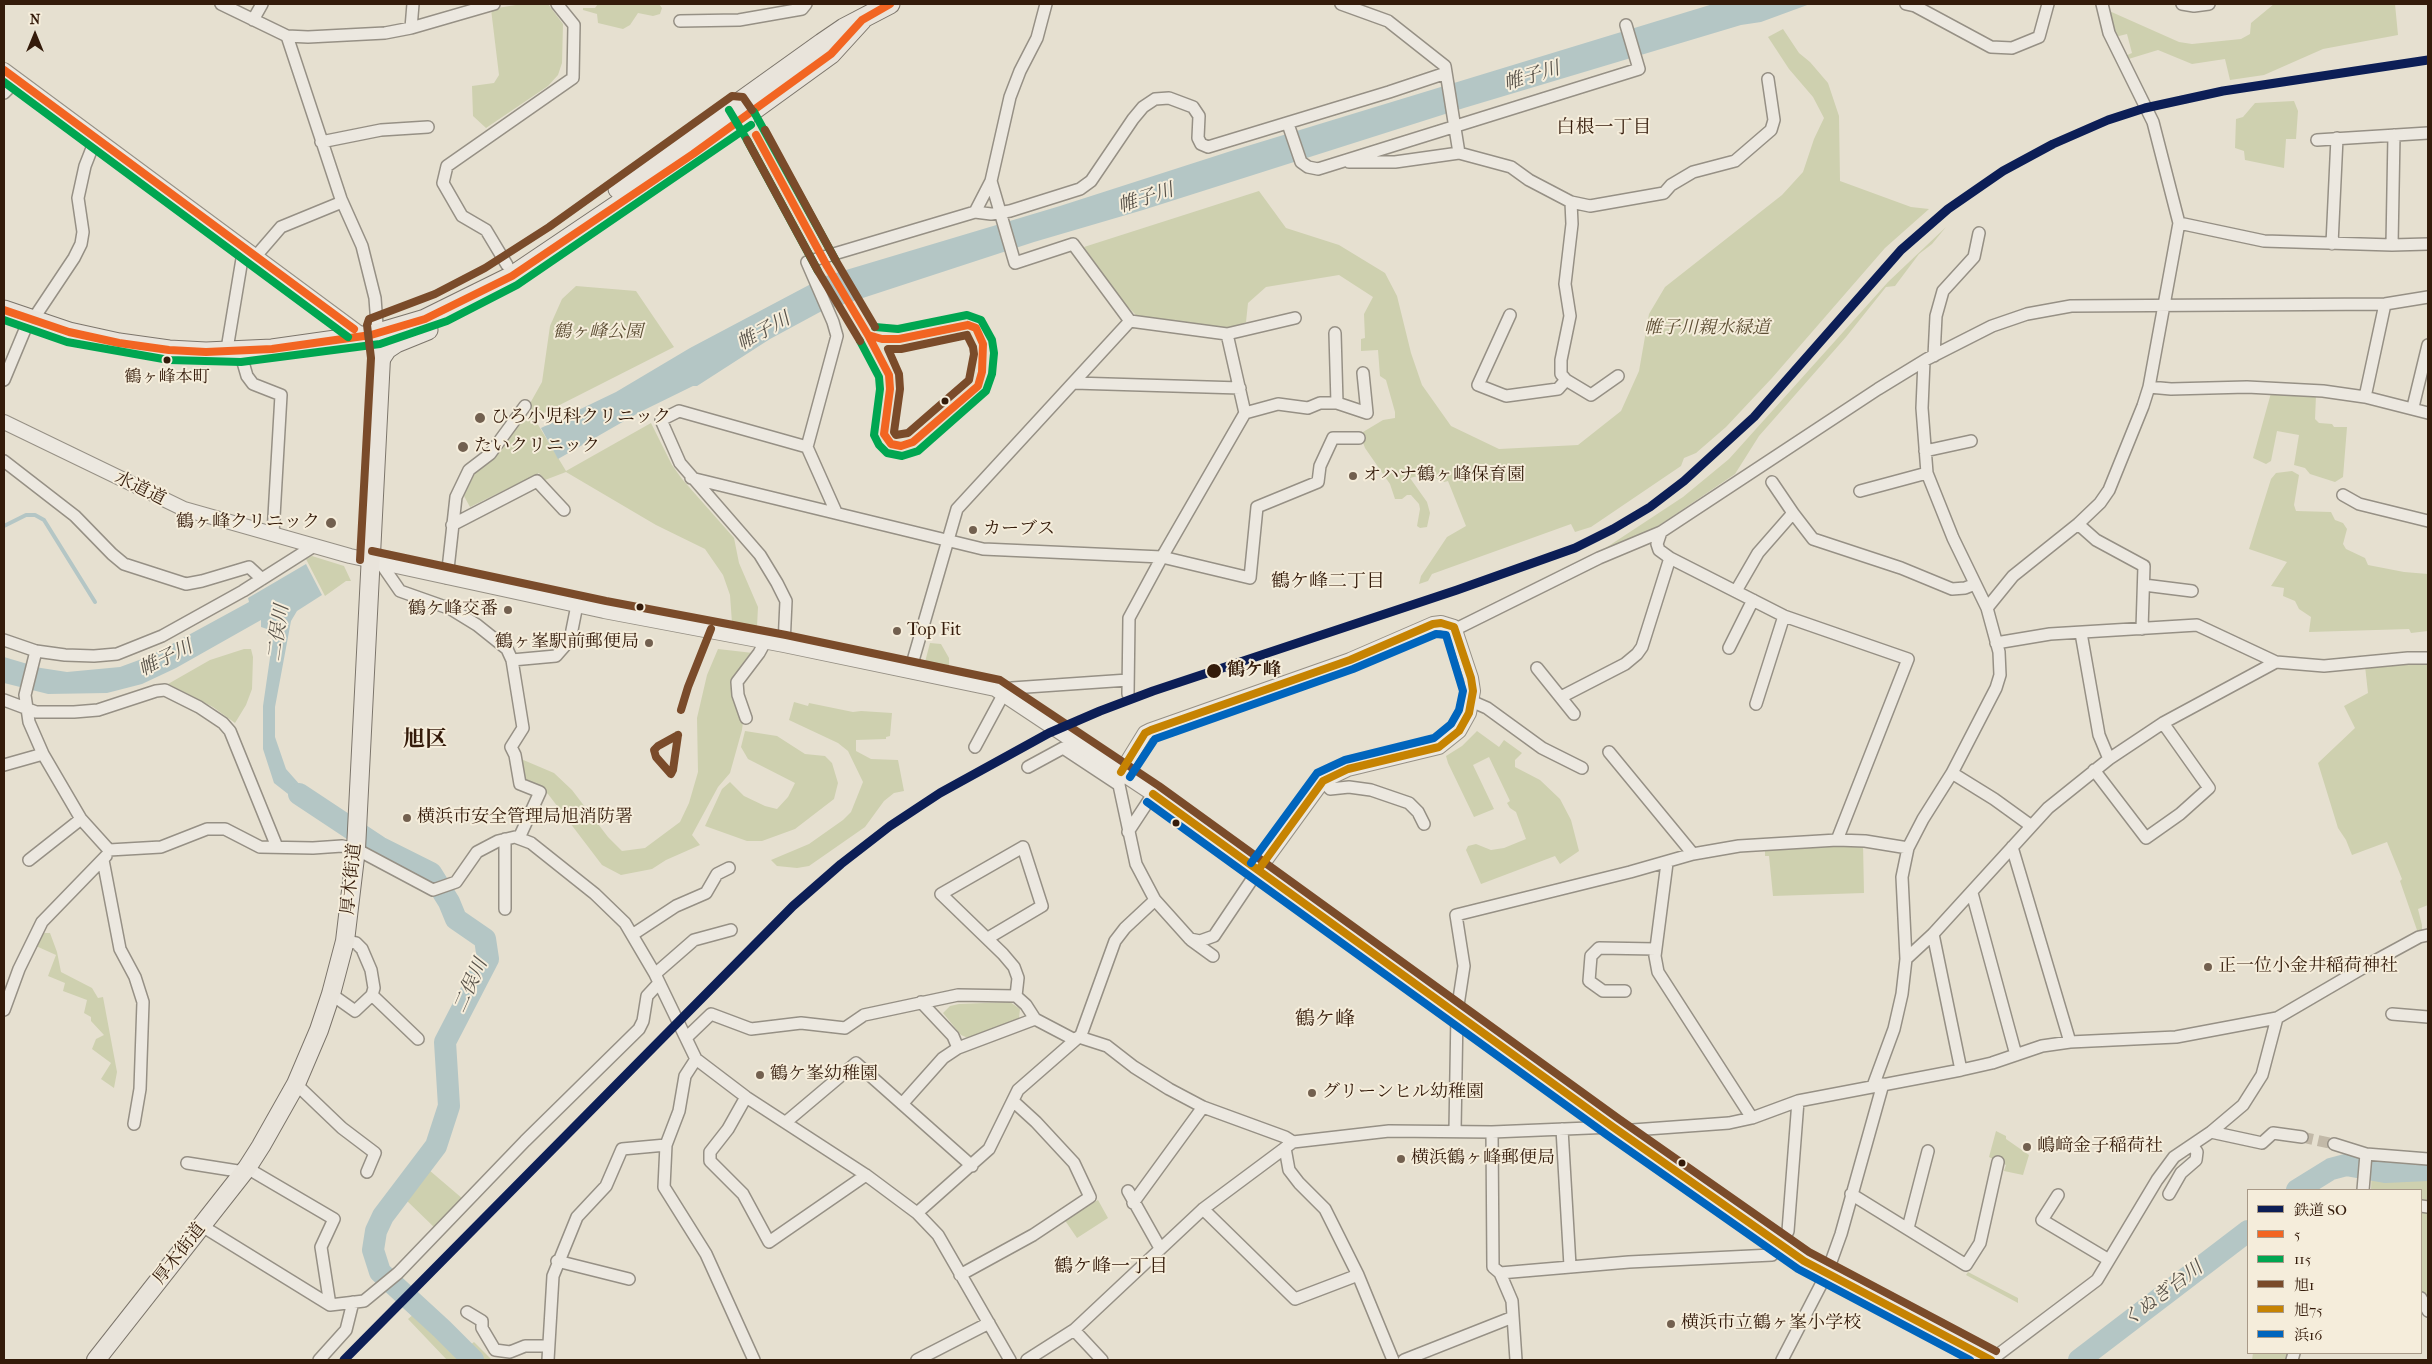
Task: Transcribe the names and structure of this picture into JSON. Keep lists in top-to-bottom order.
{
  "streets": {
    "main road": ["厚木街道"],
    "street": ["水道道"]
  },
  "crossings": [
    ["水道道", "厚木街道"]
  ],
  "districts": [
    "白根一丁目",
    "鶴ケ峰二丁目",
    "旭区",
    "鶴ケ峰",
    "鶴ケ峰一丁目"
  ],
  "water": ["帷子川", "二俣川", "くぬぎ台川"],
  "parks": ["帷子川親水緑道", "鶴ヶ峰公園"],
  "places": [
    "鶴ヶ峰本町",
    "ひろ小児科クリニック",
    "たいクリニック",
    "オハナ鶴ヶ峰保育園",
    "鶴ヶ峰クリニック",
    "カーブス",
    "鶴ケ峰交番",
    "Top Fit",
    "鶴ヶ峯駅前郵便局",
    "鶴ケ峰",
    "横浜市安全管理局旭消防署",
    "正一位小金井稲荷神社",
    "鶴ケ峯幼稚園",
    "グリーンヒル幼稚園",
    "嶋﨑金子稲荷社",
    "横浜鶴ヶ峰郵便局",
    "横浜市立鶴ヶ峯小学校"
  ],
  "lines": [
    "transit line 5",
    "rail line SO",
    "transit line 115",
    "transit line 旭1",
    "transit line 旭75",
    "transit line 浜16"
  ],
  "legend": [
    "鉄道 SO",
    "5",
    "115",
    "旭1",
    "旭75",
    "浜16"
  ],
  "north": "top"
}
